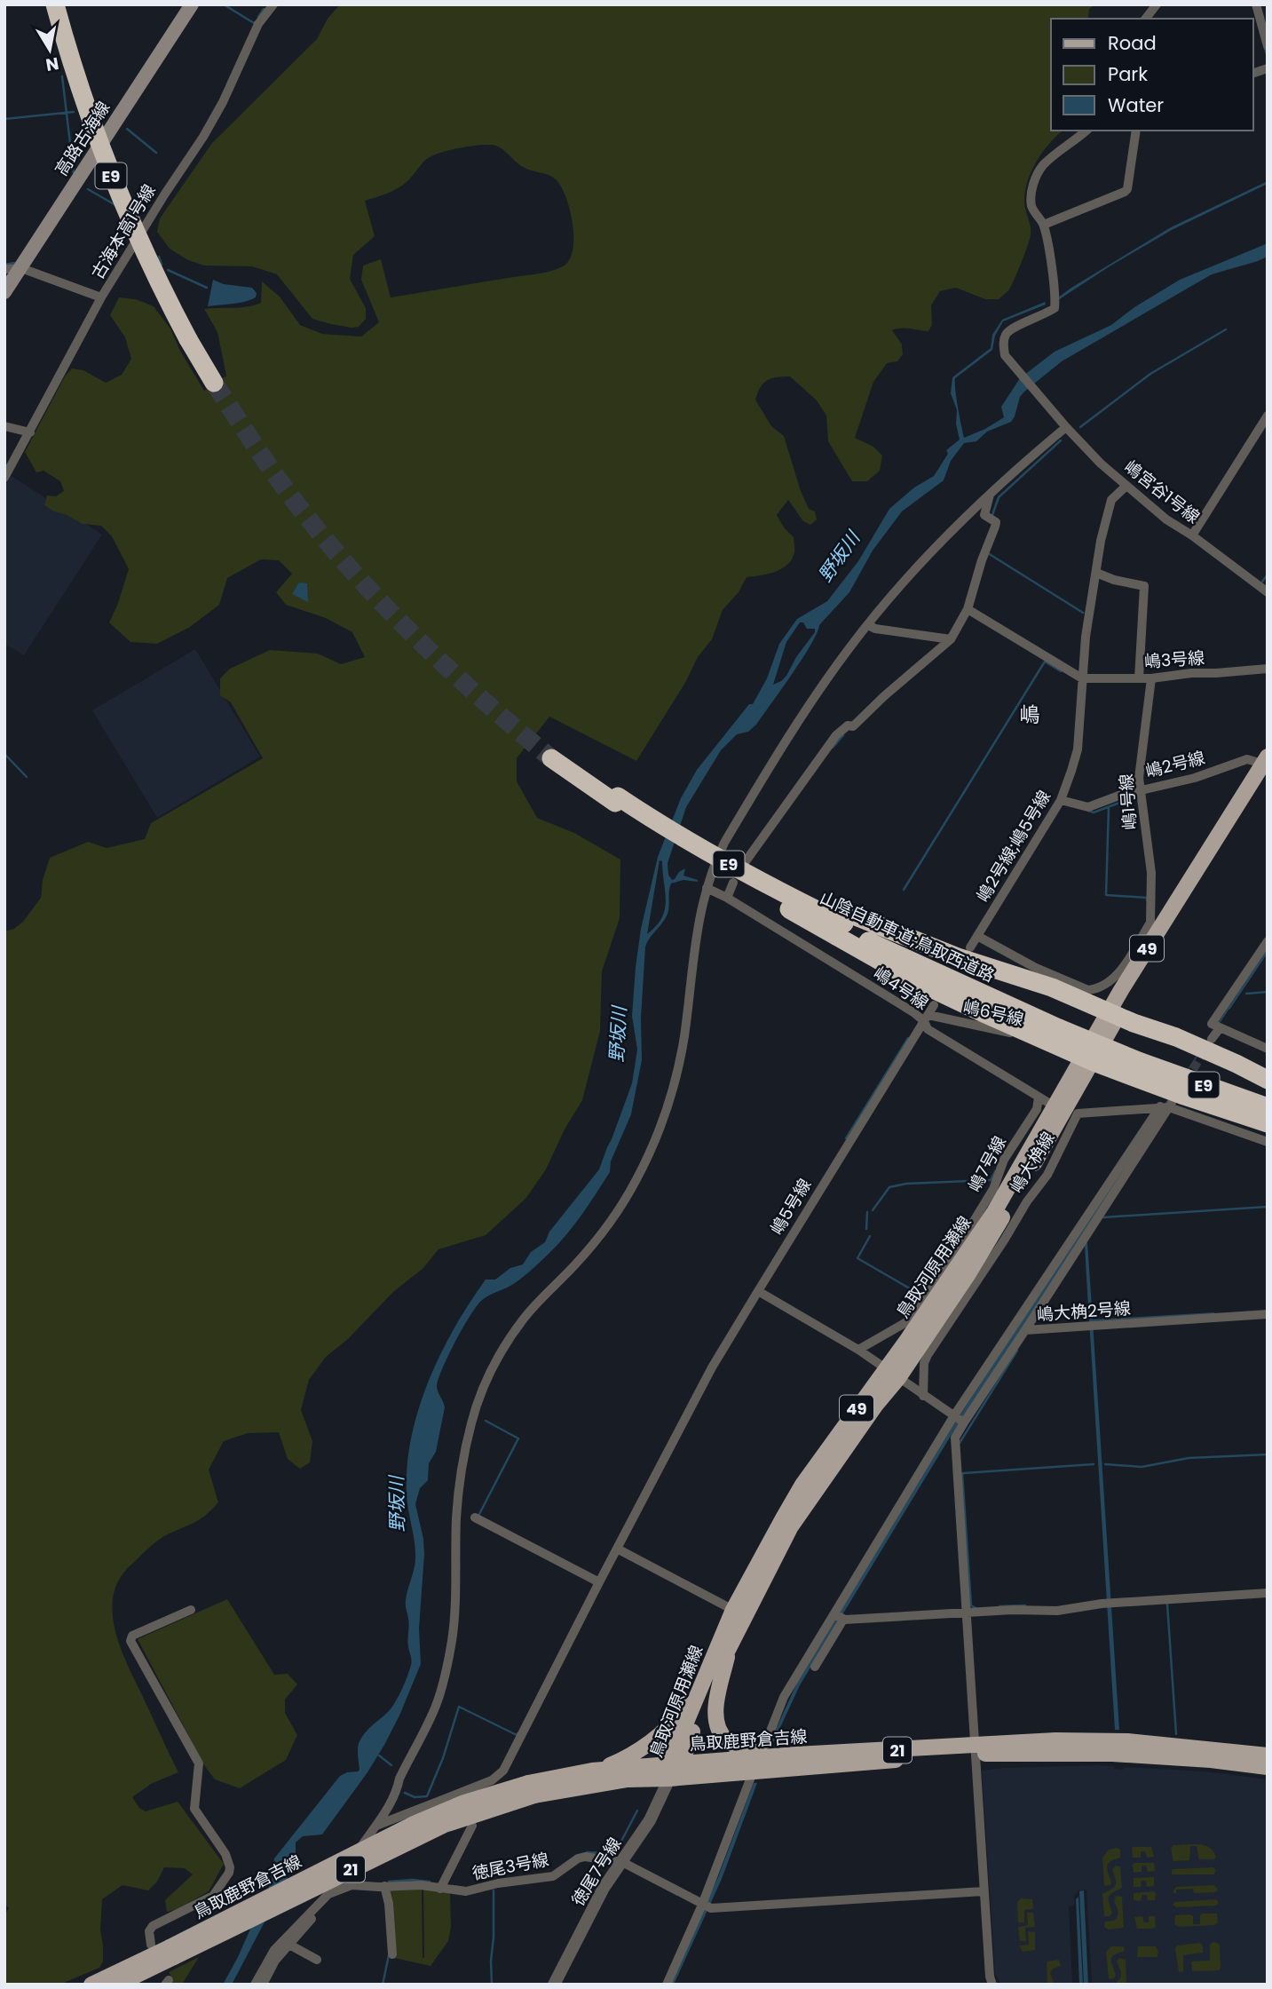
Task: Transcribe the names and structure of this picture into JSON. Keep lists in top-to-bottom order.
{
  "streets": {
    "highway": ["E9", "山陰自動車道;鳥取西道路"],
    "main road": [
      "高路古海線",
      "49",
      "鳥取河原用瀬線",
      "鳥取鹿野倉吉線",
      "21"
    ],
    "street": [
      "古海本高1号線",
      "嶋宮谷1号線",
      "嶋3号線",
      "嶋2号線",
      "嶋1号線",
      "嶋2号線;嶋5号線",
      "嶋4号線",
      "嶋6号線",
      "嶋大桷線",
      "嶋7号線",
      "嶋5号線",
      "嶋大桷2号線",
      "徳尾3号線",
      "徳尾7号線"
    ]
  },
  "crossings": [
    ["嶋宮谷1号線", "嶋2号線;嶋5号線"],
    ["嶋3号線", "嶋1号線"],
    ["嶋3号線", "嶋2号線;嶋5号線"],
    ["嶋2号線", "嶋1号線"],
    ["嶋2号線", "嶋2号線;嶋5号線"],
    ["嶋2号線", "鳥取河原用瀬線"],
    ["嶋1号線", "鳥取河原用瀬線"],
    ["山陰自動車道;鳥取西道路", "嶋6号線"],
    ["嶋4号線", "嶋6号線"],
    ["嶋4号線", "嶋大桷線"],
    ["嶋4号線", "嶋7号線"],
    ["嶋4号線", "嶋5号線"],
    ["嶋4号線", "鳥取河原用瀬線"],
    ["嶋6号線", "嶋5号線"],
    ["嶋大桷線", "鳥取河原用瀬線"],
    ["鳥取河原用瀬線", "鳥取鹿野倉吉線"],
    ["鳥取河原用瀬線", "徳尾7号線"],
    ["嶋大桷2号線", "鳥取鹿野倉吉線"],
    ["鳥取鹿野倉吉線", "徳尾7号線"],
    ["徳尾3号線", "徳尾7号線"]
  ],
  "districts": ["嶋"],
  "water": ["野坂川"],
  "legend": ["Road", "Park", "Water"],
  "north": "bottom"
}
